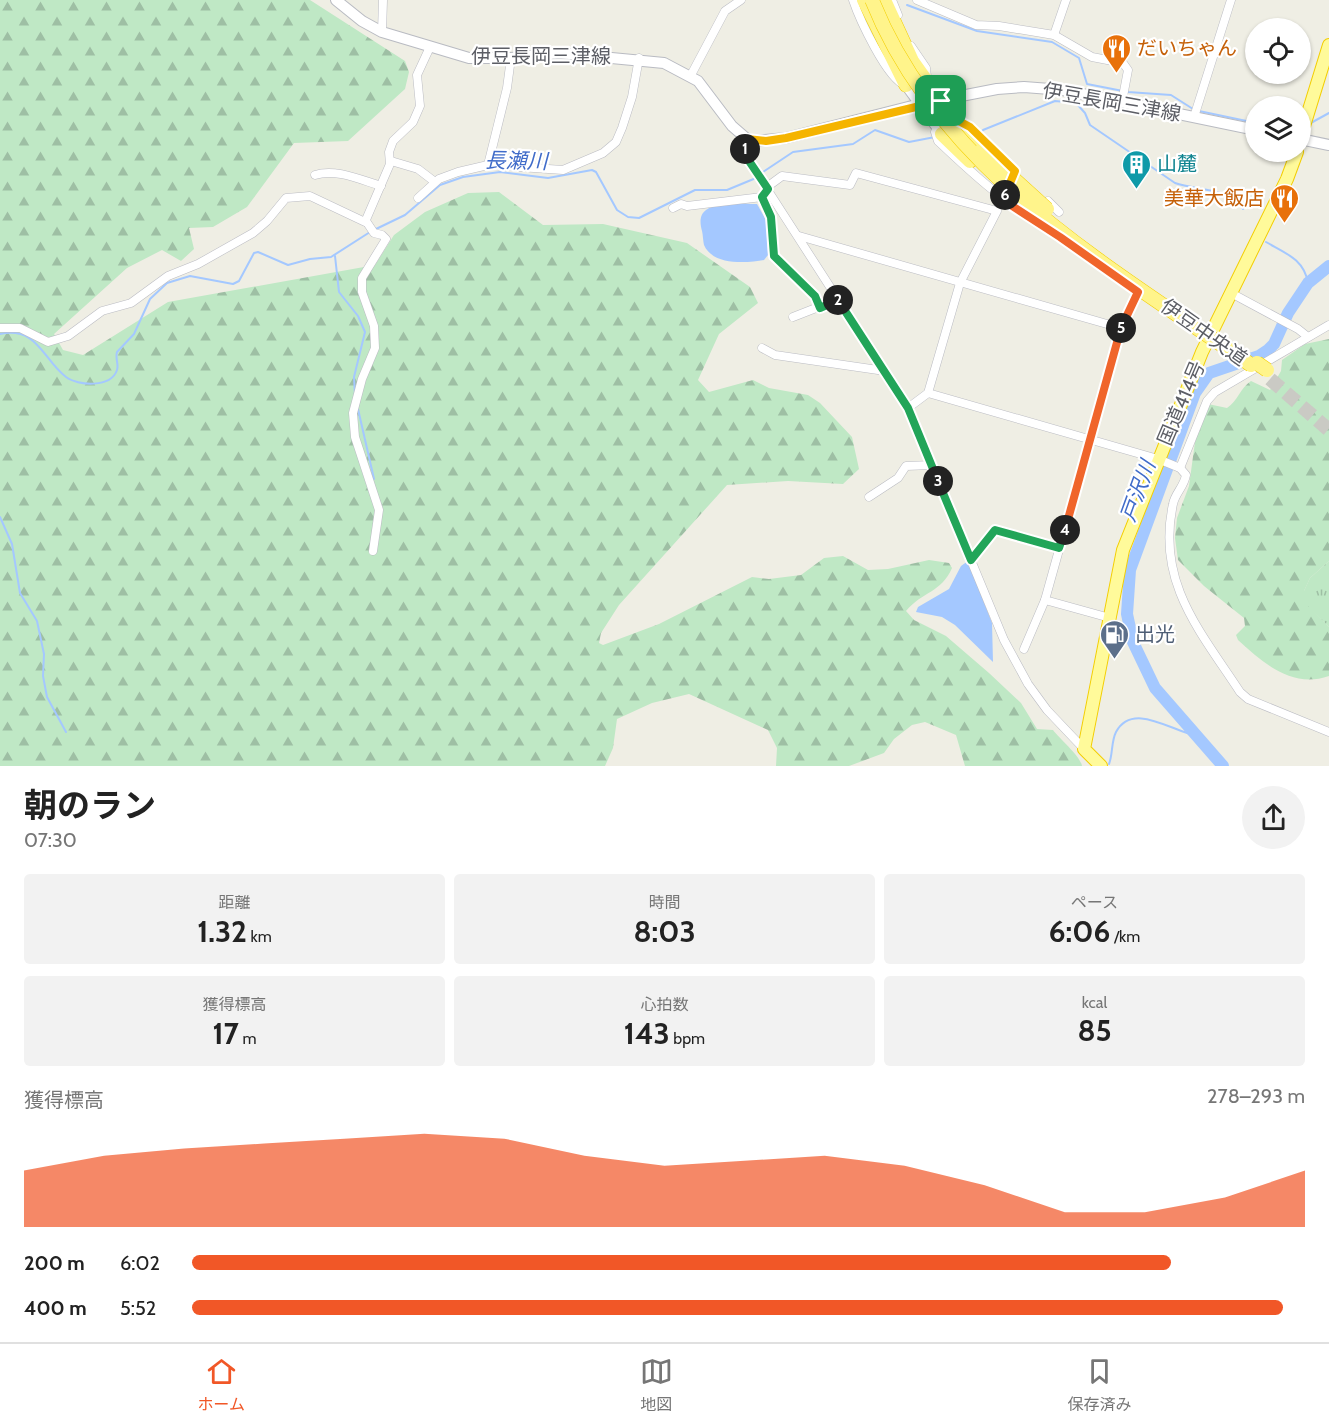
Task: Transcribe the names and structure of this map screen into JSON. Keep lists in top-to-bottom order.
{
  "streets": {
    "highway": ["伊豆中央道", "国道414号"],
    "main road": ["伊豆長岡三津線"]
  },
  "water": ["長瀬川", "戸沢川"],
  "places": {
    "restaurant": ["だいちゃん", "美華大飯店"],
    "building": ["山麓"],
    "fuel station": ["出光"]
  },
  "page": {
    "pins": [
      "1",
      "6",
      "2",
      "5",
      "3",
      "4"
    ],
    "heading": ["朝のラン", "07:30"],
    "stats": [
      ["距離", "1.32 km"],
      ["時間", "8:03"],
      ["ペース", "6:06 /km"],
      ["獲得標高", "17 m"],
      ["心拍数", "143 bpm"],
      ["kcal", "85"]
    ],
    "chart": ["獲得標高", "278–293 m"],
    "list": [
      {
        "name": "200 m",
        "note": "6:02"
      },
      {
        "name": "400 m",
        "note": "5:52"
      }
    ],
    "tabs": ["ホーム", "地図", "保存済み"]
  }
}
